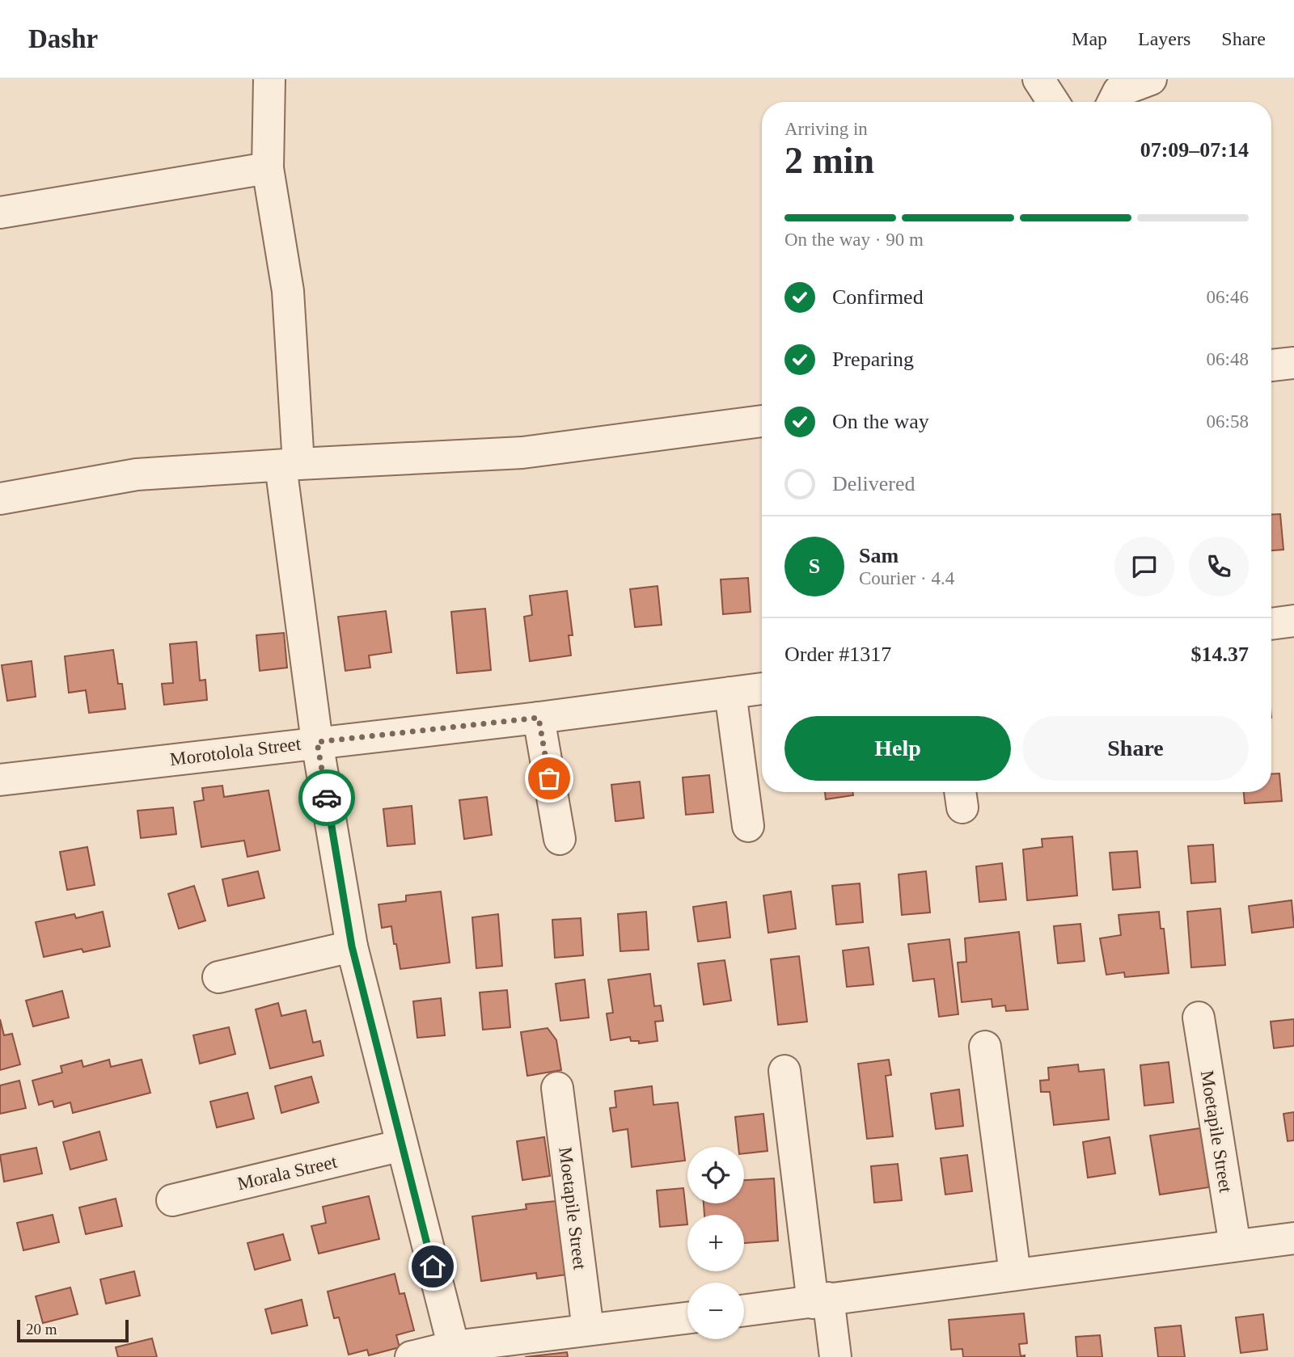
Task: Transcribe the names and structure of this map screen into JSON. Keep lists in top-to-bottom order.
{
  "streets": {
    "street": ["Morotolola Street", "Moetapile Street", "Morala Street"]
  },
  "scale_bar": "20 m",
  "page": {
    "header": "Dashr",
    "nav": ["Map", "Layers", "Share"],
    "heading": ["2 min", "Arriving in", "07:09–07:14"],
    "panel": [
      "Sam",
      "Courier · 4.4",
      "Order #1317",
      "$14.37"
    ],
    "bar": "On the way · 90 m",
    "list": [
      ["Confirmed", "06:46"],
      ["Preparing", "06:48"],
      ["On the way", "06:58"],
      "Delivered"
    ],
    "round": "S",
    "buttons": ["Help", "Share"],
    "map_buttons": ["+", "−"],
    "scale": "20 m"
  }
}
